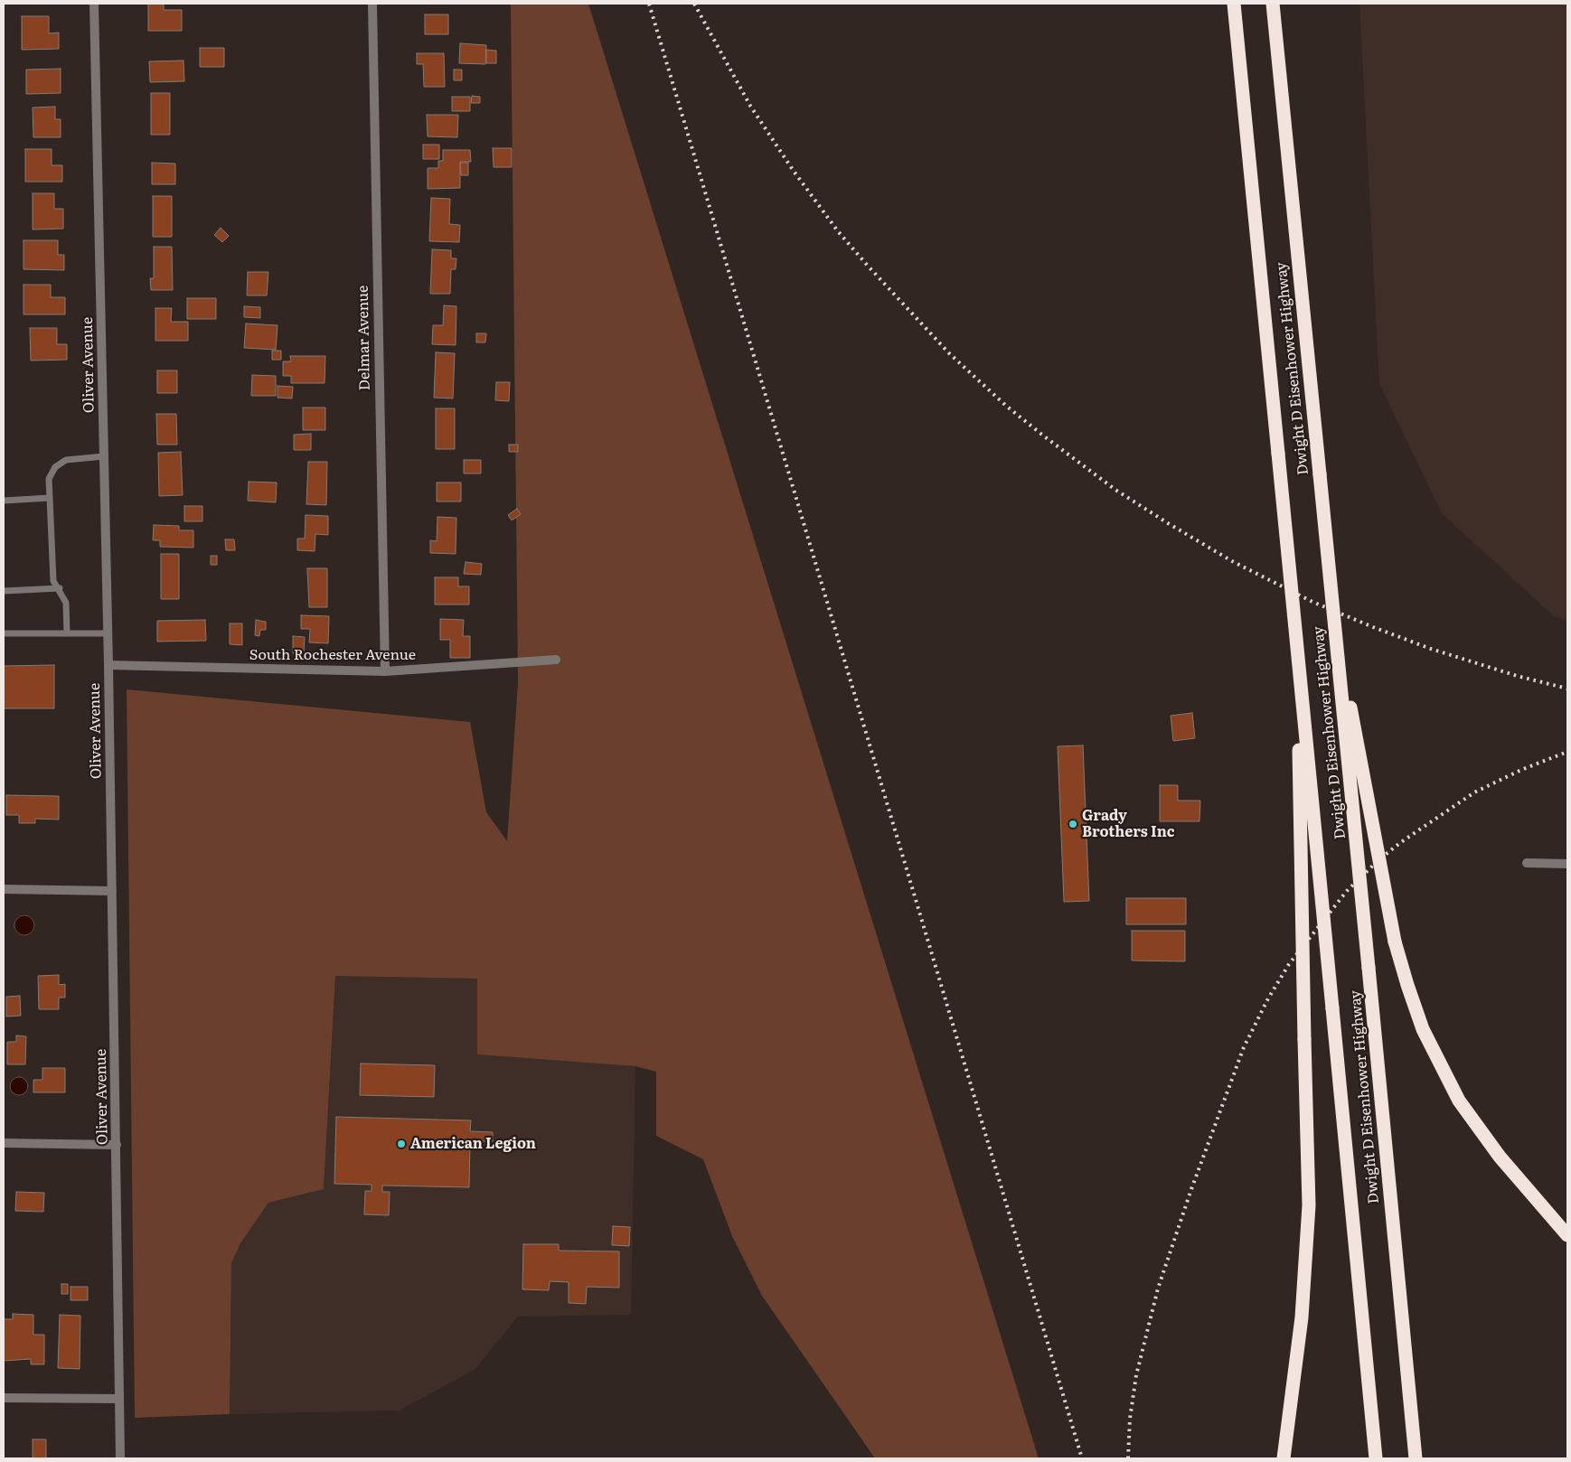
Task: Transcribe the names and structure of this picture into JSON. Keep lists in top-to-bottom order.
{
  "streets": {
    "highway": ["Dwight D Eisenhower Highway"],
    "street": ["Delmar Avenue", "Oliver Avenue", "South Rochester Avenue"]
  },
  "crossings": [
    ["Delmar Avenue", "South Rochester Avenue"],
    ["Oliver Avenue", "South Rochester Avenue"]
  ],
  "places": ["Grady Brothers Inc", "American Legion"]
}
